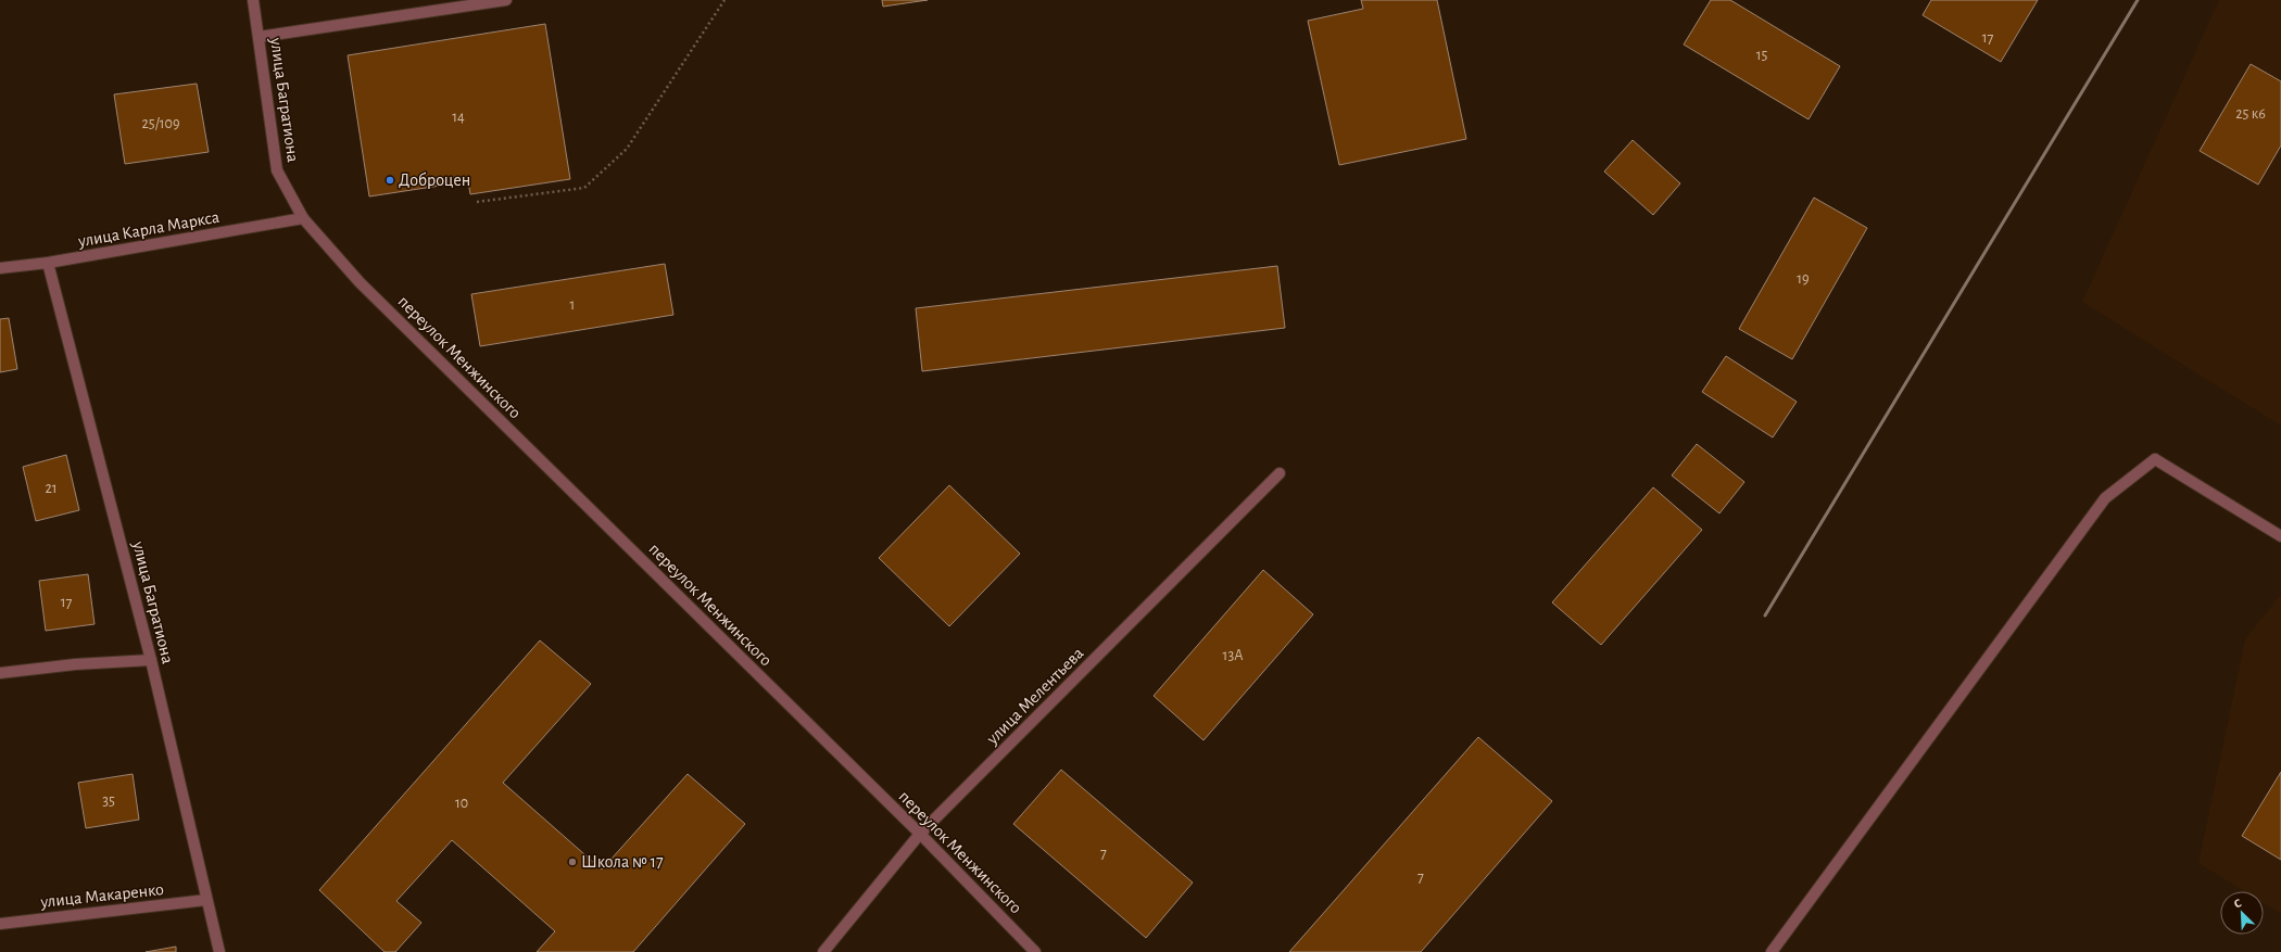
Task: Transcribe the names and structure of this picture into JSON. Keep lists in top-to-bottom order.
{
  "streets": {
    "street": [
      "улица Багратиона",
      "улица Карла Маркса",
      "переулок Менжинского",
      "улица Мелентьева",
      "улица Макаренко"
    ]
  },
  "crossings": [
    ["улица Багратиона", "улица Карла Маркса"],
    ["улица Багратиона", "переулок Менжинского"],
    ["улица Багратиона", "улица Макаренко"],
    ["переулок Менжинского", "улица Мелентьева"]
  ],
  "places": ["Доброцен", "Школа № 17"],
  "house_numbers": [
    "17",
    "15",
    "25 к6",
    "14",
    "25/109",
    "19",
    "1",
    "21",
    "17",
    "13А",
    "35",
    "10",
    "7",
    "7"
  ],
  "north": "top left"
}
